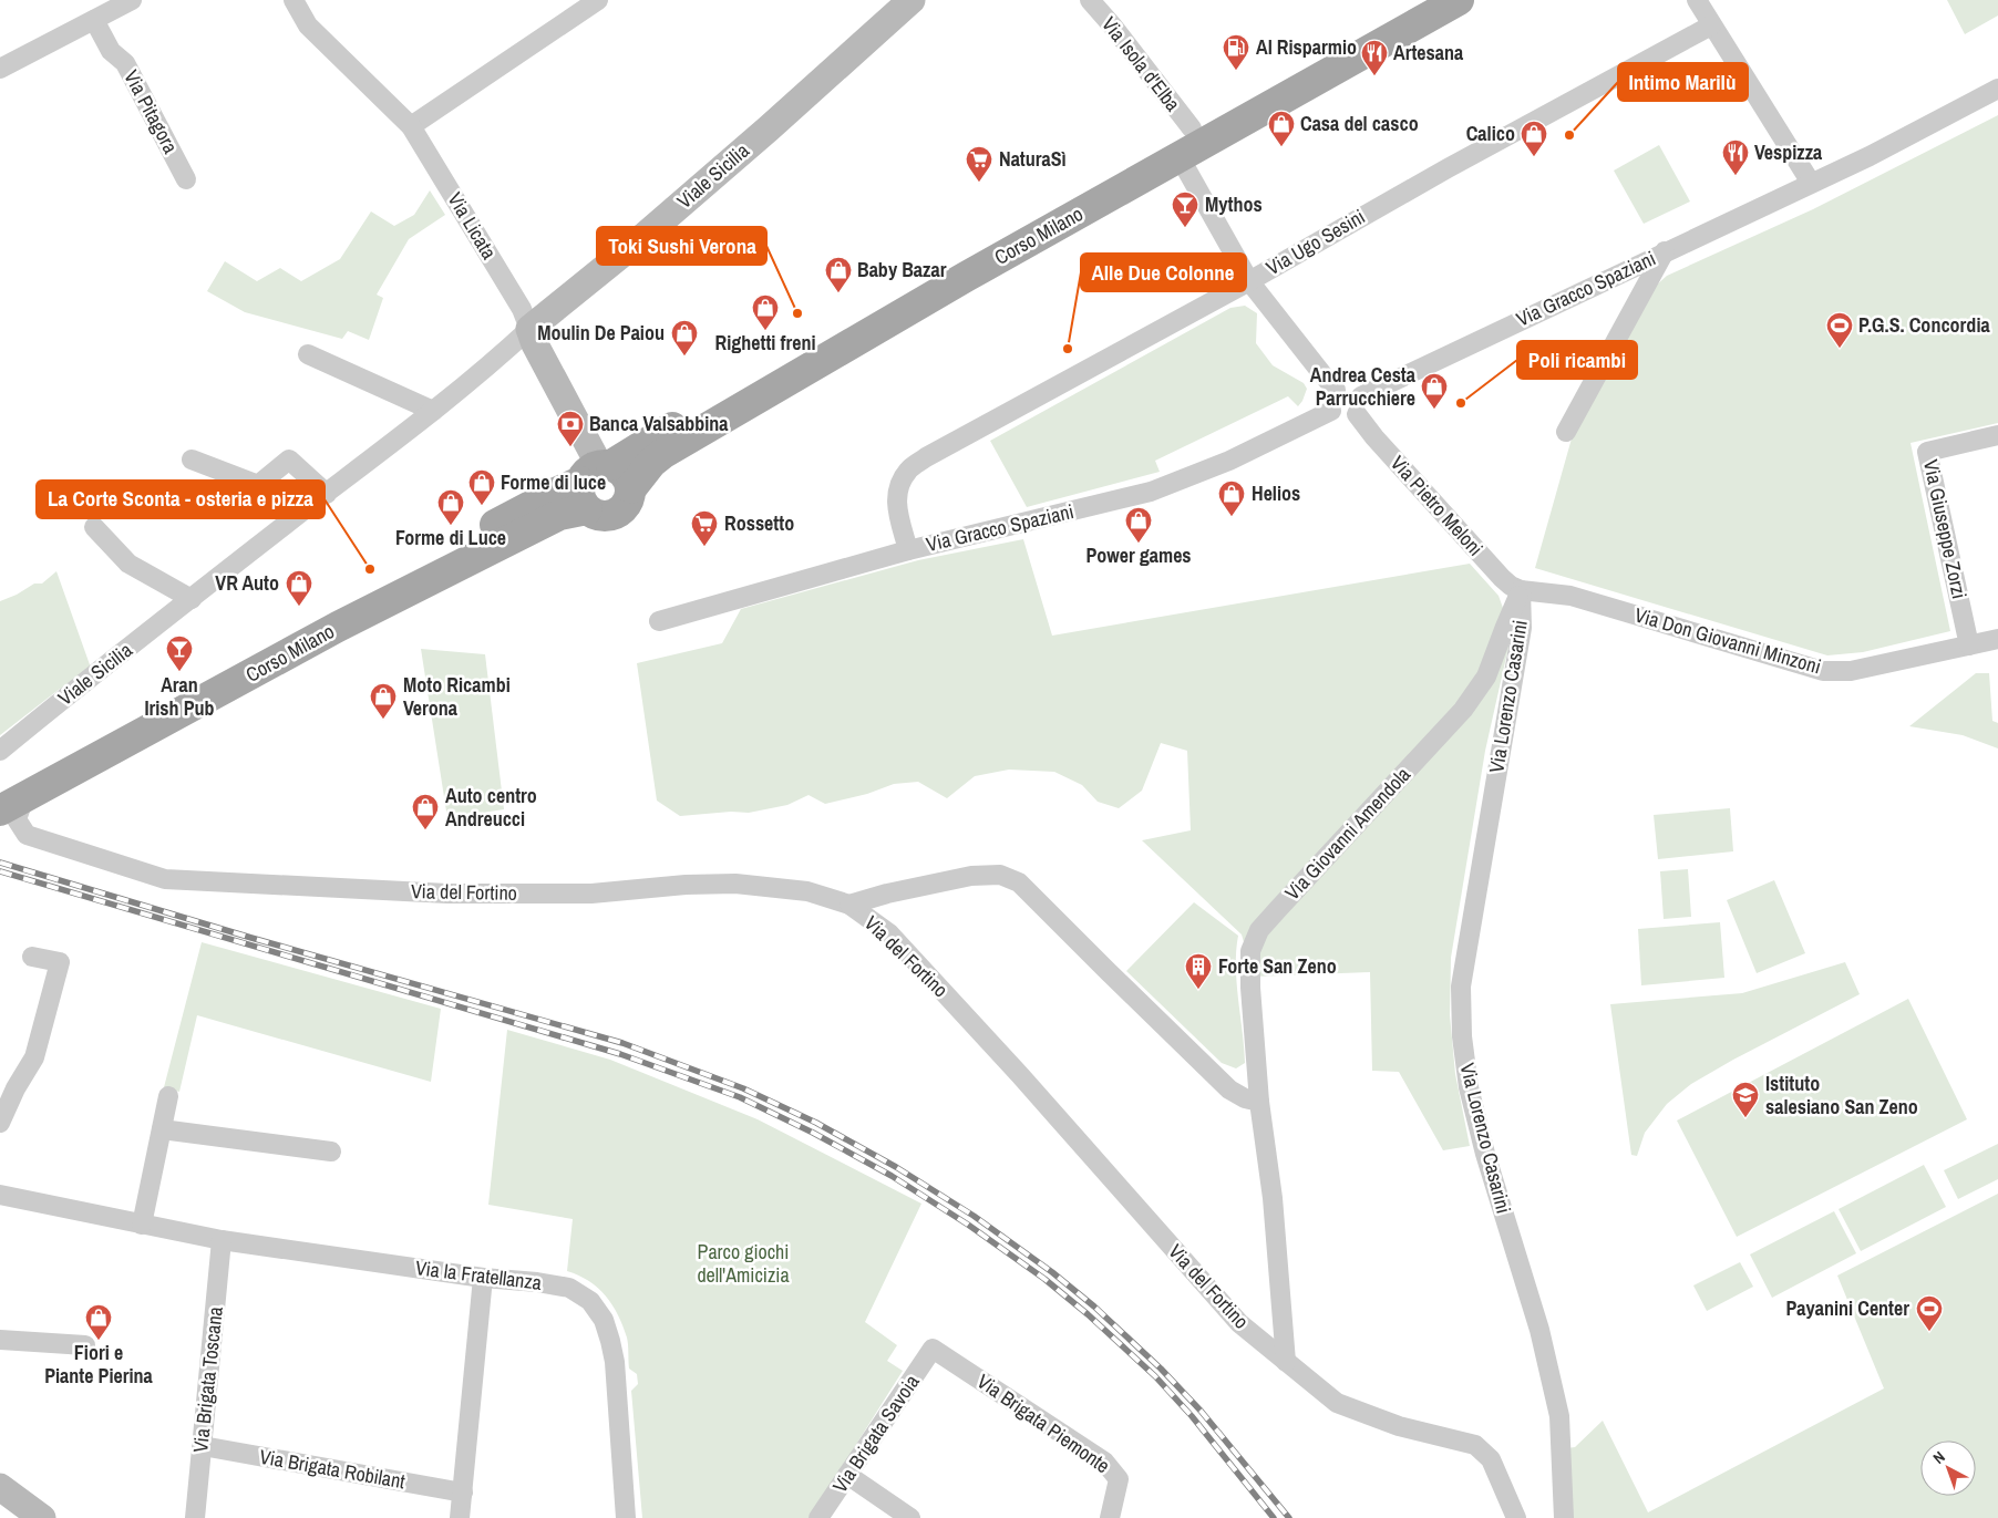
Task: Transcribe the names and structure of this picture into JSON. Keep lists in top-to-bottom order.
{
  "streets": {
    "main road": ["Corso Milano"],
    "street": [
      "Via Isola d'Elba",
      "Via Pitagora",
      "Viale Sicilia",
      "Via Licata",
      "Via Ugo Sesini",
      "Via Gracco Spaziani",
      "Via Pietro Meloni",
      "Via Giuseppe Zorzi",
      "Via Don Giovanni Minzoni",
      "Via Lorenzo Casarini",
      "Via Giovanni Amendola",
      "Via del Fortino",
      "Via la Fratellanza",
      "Via Brigata Toscana",
      "Via Brigata Piemonte",
      "Via Brigata Savoia",
      "Via Brigata Robilant"
    ]
  },
  "crossings": [
    ["Via Isola d'Elba", "Corso Milano"],
    ["Viale Sicilia", "Via Licata"],
    ["Corso Milano", "Via del Fortino"],
    ["Via Ugo Sesini", "Via Gracco Spaziani"],
    ["Via Gracco Spaziani", "Via Pietro Meloni"],
    ["Via Pietro Meloni", "Via Don Giovanni Minzoni"],
    ["Via Pietro Meloni", "Via Lorenzo Casarini"],
    ["Via Pietro Meloni", "Via Giovanni Amendola"],
    ["Via Giuseppe Zorzi", "Via Don Giovanni Minzoni"],
    ["Via Don Giovanni Minzoni", "Via Lorenzo Casarini"],
    ["Via Don Giovanni Minzoni", "Via Giovanni Amendola"],
    ["Via Lorenzo Casarini", "Via Giovanni Amendola"],
    ["Via Giovanni Amendola", "Via del Fortino"],
    ["Via la Fratellanza", "Via Brigata Toscana"],
    ["Via Brigata Toscana", "Via Brigata Robilant"],
    ["Via Brigata Piemonte", "Via Brigata Savoia"]
  ],
  "parks": ["Parco giochi dell'Amicizia"],
  "places": {
    "fuel station": ["Al Risparmio"],
    "restaurant": ["Artesana", "Vespizza"],
    "other": [
      "Intimo Marilù",
      "Toki Sushi Verona",
      "Alle Due Colonne",
      "Poli ricambi",
      "La Corte Sconta - osteria e pizza"
    ],
    "shop": [
      "Casa del casco",
      "Calico",
      "Baby Bazar",
      "Righetti freni",
      "Moulin De Paiou",
      "Andrea Cesta Parrucchiere",
      "Forme di luce",
      "Helios",
      "Forme di Luce",
      "Power games",
      "VR Auto",
      "Moto Ricambi Verona",
      "Auto centro Andreucci",
      "Fiori e Piante Pierina"
    ],
    "supermarket": ["NaturaSì", "Rossetto"],
    "bar": ["Mythos", "Aran Irish Pub"],
    "sports": ["P.G.S. Concordia", "Payanini Center"],
    "bank": ["Banca Valsabbina"],
    "building": ["Forte San Zeno"],
    "school or university": ["Istituto salesiano San Zeno"]
  },
  "north": "top left"
}
